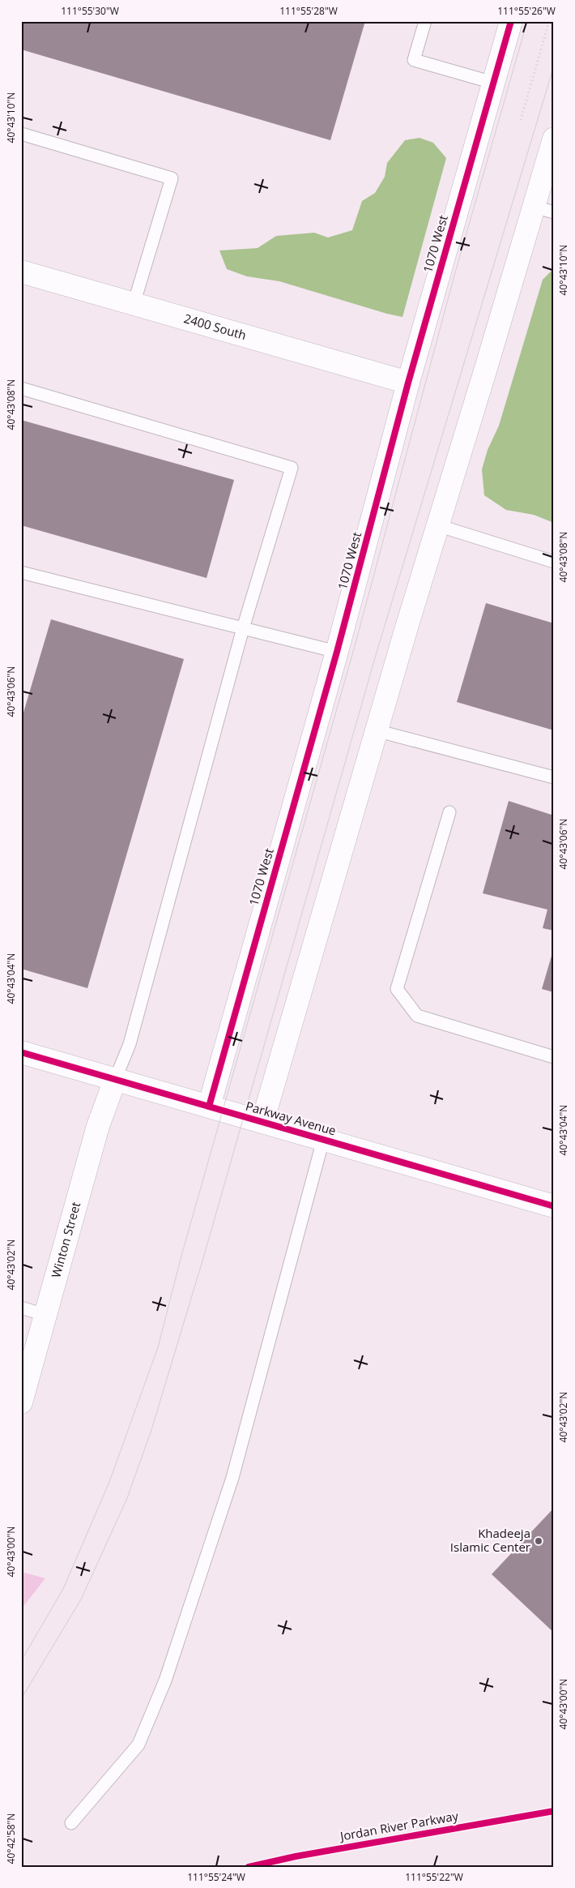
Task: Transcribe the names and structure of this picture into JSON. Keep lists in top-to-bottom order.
{
  "streets": {
    "street": [
      "1070 West",
      "2400 South",
      "Parkway Avenue",
      "Winton Street"
    ],
    "cycle path": ["Jordan River Parkway"]
  },
  "crossings": [
    ["1070 West", "2400 South"],
    ["1070 West", "Parkway Avenue"],
    ["Parkway Avenue", "Winton Street"]
  ],
  "places": ["Khadeeja Islamic Center"],
  "coordinates": [
    "111°55'30\"W",
    "111°55'28\"W",
    "111°55'26\"W",
    "40°43'10\"N",
    "40°43'08\"N",
    "40°43'06\"N",
    "40°43'04\"N",
    "40°43'02\"N",
    "40°43'00\"N",
    "40°42'58\"N",
    "111°55'24\"W",
    "111°55'22\"W"
  ]
}
